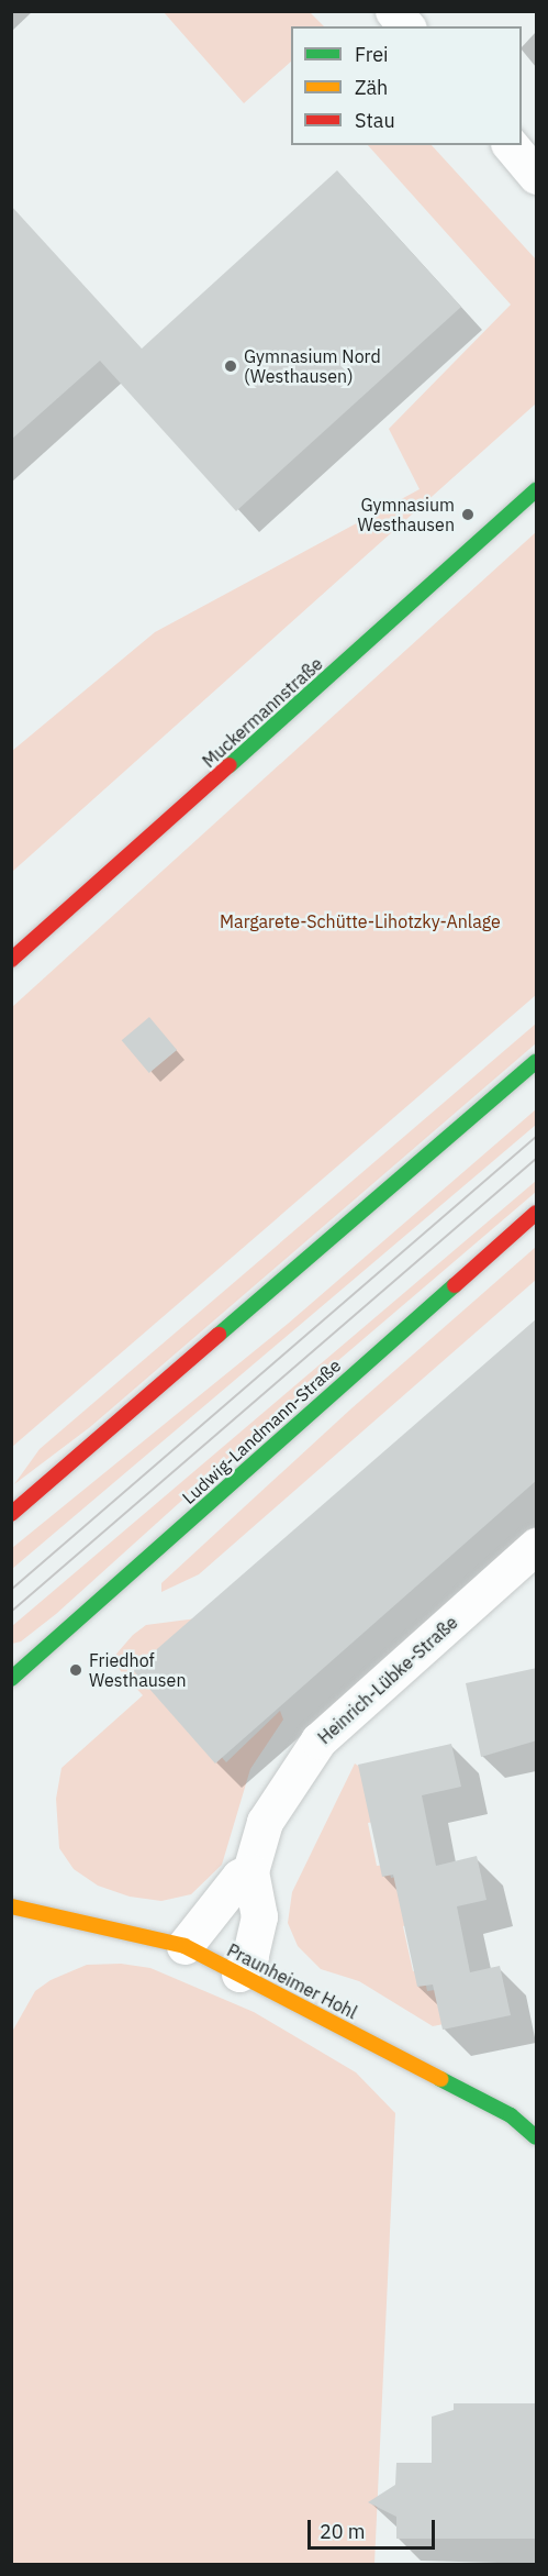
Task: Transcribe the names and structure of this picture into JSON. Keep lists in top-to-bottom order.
{
  "streets": {
    "main road": ["Muckermannstraße", "Ludwig-Landmann-Straße", "Praunheimer Hohl"],
    "street": ["Heinrich-Lübke-Straße"]
  },
  "crossings": [
    ["Heinrich-Lübke-Straße", "Praunheimer Hohl"]
  ],
  "parks": ["Margarete-Schütte-Lihotzky-Anlage"],
  "places": ["Gymnasium Nord (Westhausen)", "Gymnasium Westhausen", "Friedhof Westhausen"],
  "legend": ["Frei", "Zäh", "Stau"],
  "scale_bar": "20 m"
}
